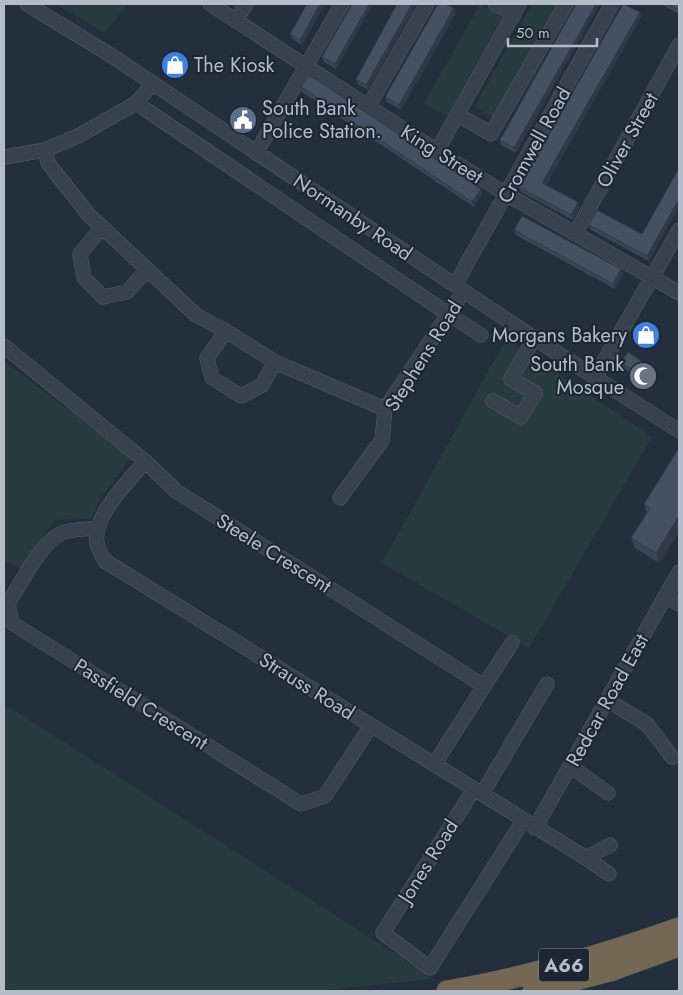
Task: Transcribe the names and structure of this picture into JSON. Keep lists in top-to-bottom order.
{
  "streets": {
    "highway": ["A66"],
    "street": [
      "Oliver Street",
      "Cromwell Road",
      "King Street",
      "Normanby Road",
      "Stephens Road",
      "Steele Crescent",
      "Strauss Road",
      "Redcar Road East",
      "Passfield Crescent",
      "Jones Road"
    ]
  },
  "crossings": [
    ["Oliver Street", "King Street"],
    ["Cromwell Road", "King Street"],
    ["Cromwell Road", "Normanby Road"],
    ["Cromwell Road", "Stephens Road"],
    ["Normanby Road", "Stephens Road"],
    ["Strauss Road", "Redcar Road East"],
    ["Strauss Road", "Passfield Crescent"],
    ["Strauss Road", "Jones Road"],
    ["Redcar Road East", "Jones Road"]
  ],
  "places": {
    "shop": ["The Kiosk", "Morgans Bakery"],
    "public building": ["South Bank Police Station."],
    "mosque": ["South Bank Mosque"]
  },
  "scale_bar": "50 m"
}
